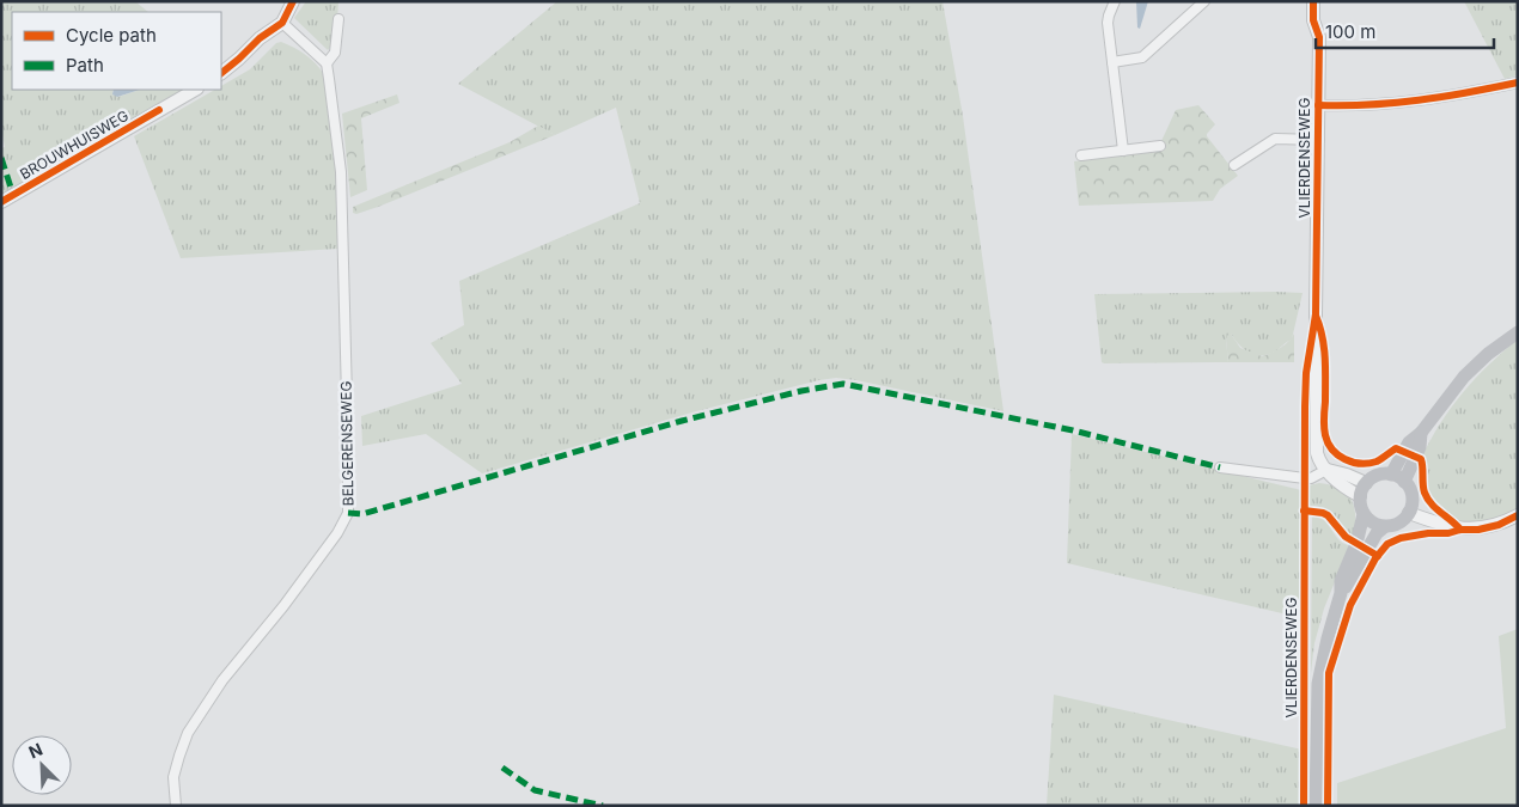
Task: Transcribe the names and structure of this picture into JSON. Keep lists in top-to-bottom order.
{
  "streets": {
    "main road": ["VLIERDENSEWEG"],
    "street": ["BROUWHUISWEG", "BELGERENSEWEG"]
  },
  "legend": ["Cycle path", "Path"],
  "scale_bar": "100 m",
  "north": "top left"
}
